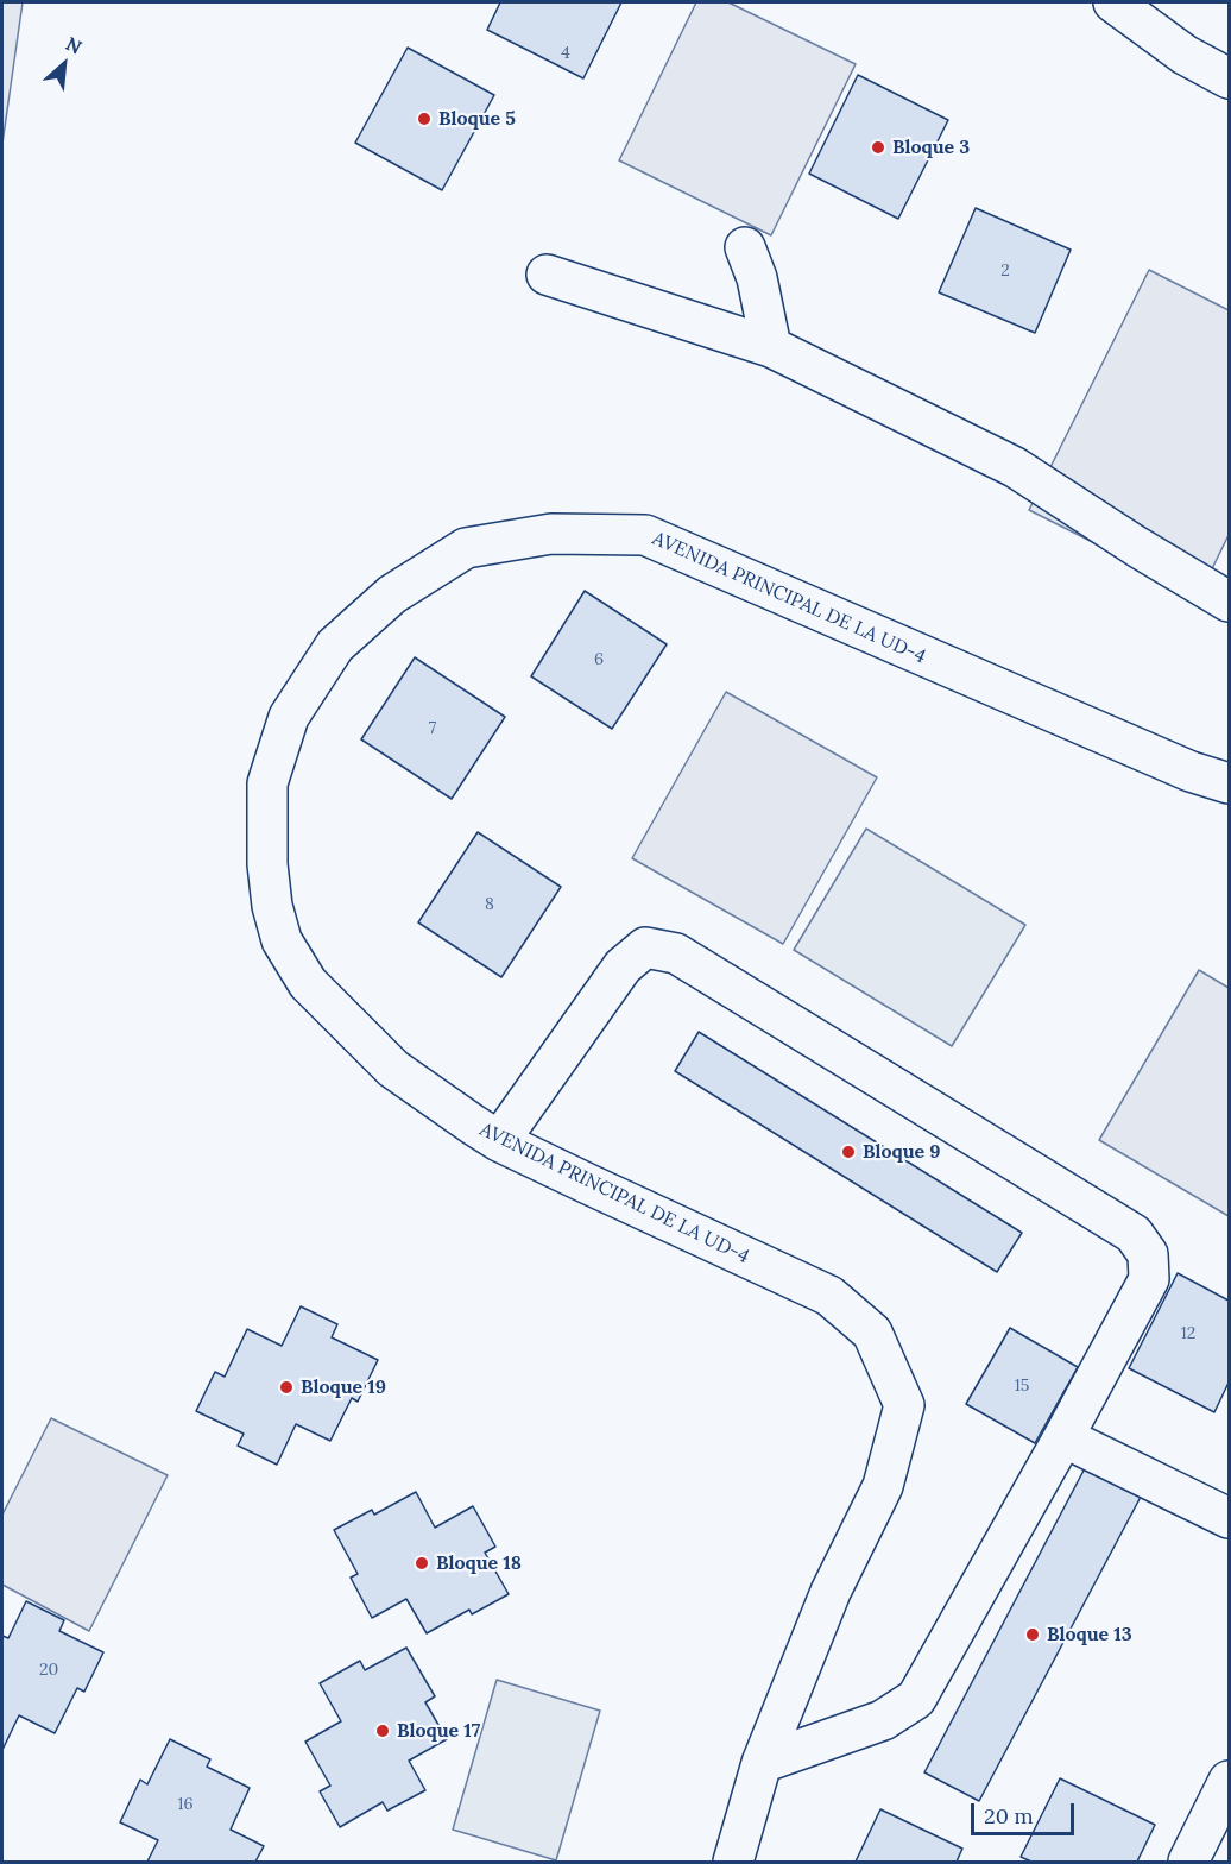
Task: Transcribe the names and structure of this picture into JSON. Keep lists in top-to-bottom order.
{
  "streets": {
    "street": ["AVENIDA PRINCIPAL DE LA UD-4"]
  },
  "places": [
    "Bloque 5",
    "Bloque 3",
    "Bloque 9",
    "Bloque 19",
    "Bloque 18",
    "Bloque 13",
    "Bloque 17"
  ],
  "house_numbers": [
    "4",
    "2",
    "6",
    "7",
    "8",
    "12",
    "15",
    "20",
    "16"
  ],
  "scale_bar": "20 m",
  "north": "top right"
}
